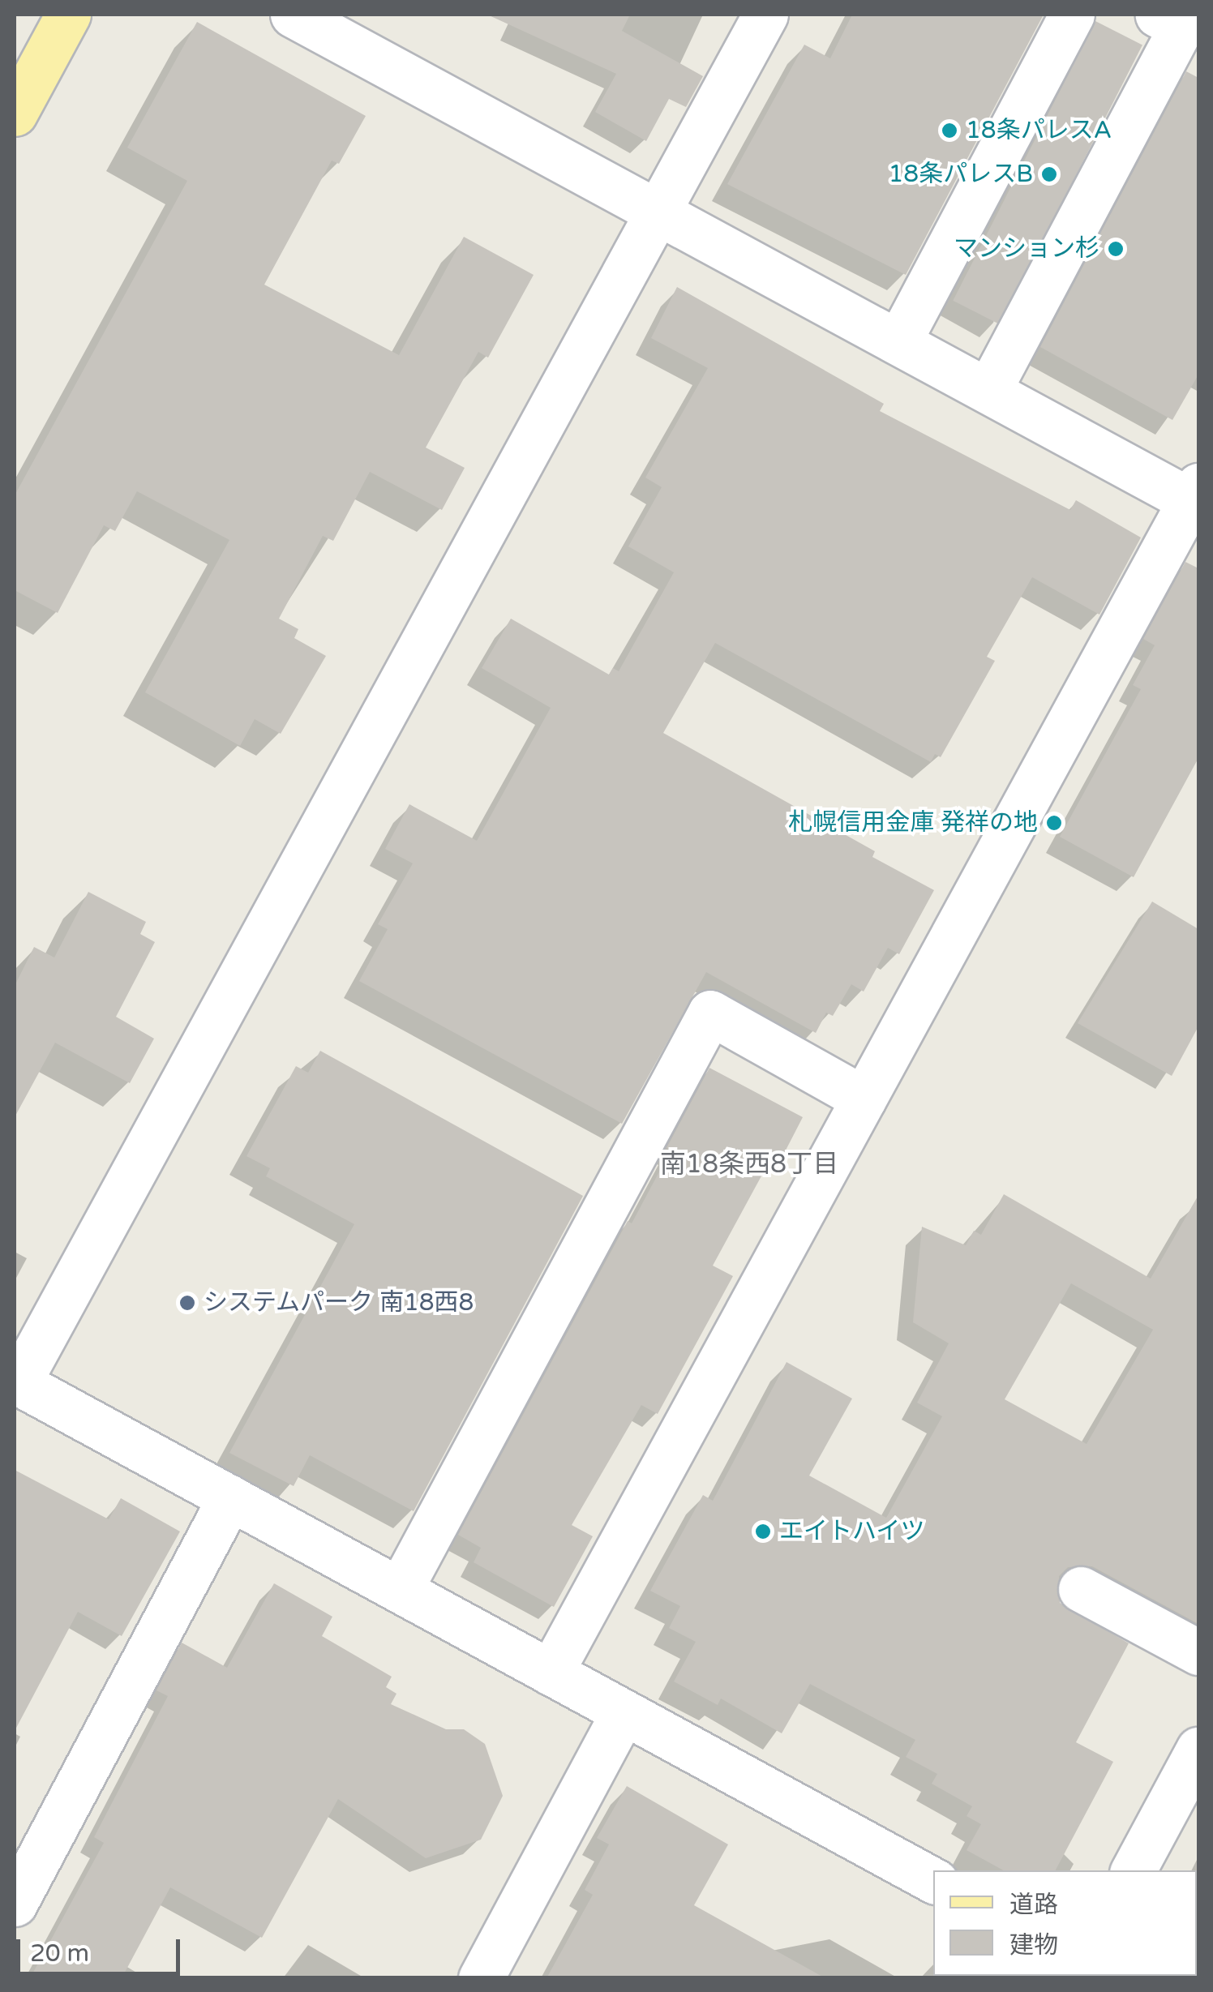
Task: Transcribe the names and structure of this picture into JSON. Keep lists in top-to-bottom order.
{
  "districts": ["南18条西8丁目"],
  "places": [
    "18条パレスA",
    "18条パレスB",
    "マンション杉",
    "札幌信用金庫 発祥の地",
    "システムパーク 南18西8",
    "エイトハイツ"
  ],
  "legend": ["道路", "建物"],
  "scale_bar": "20 m"
}
